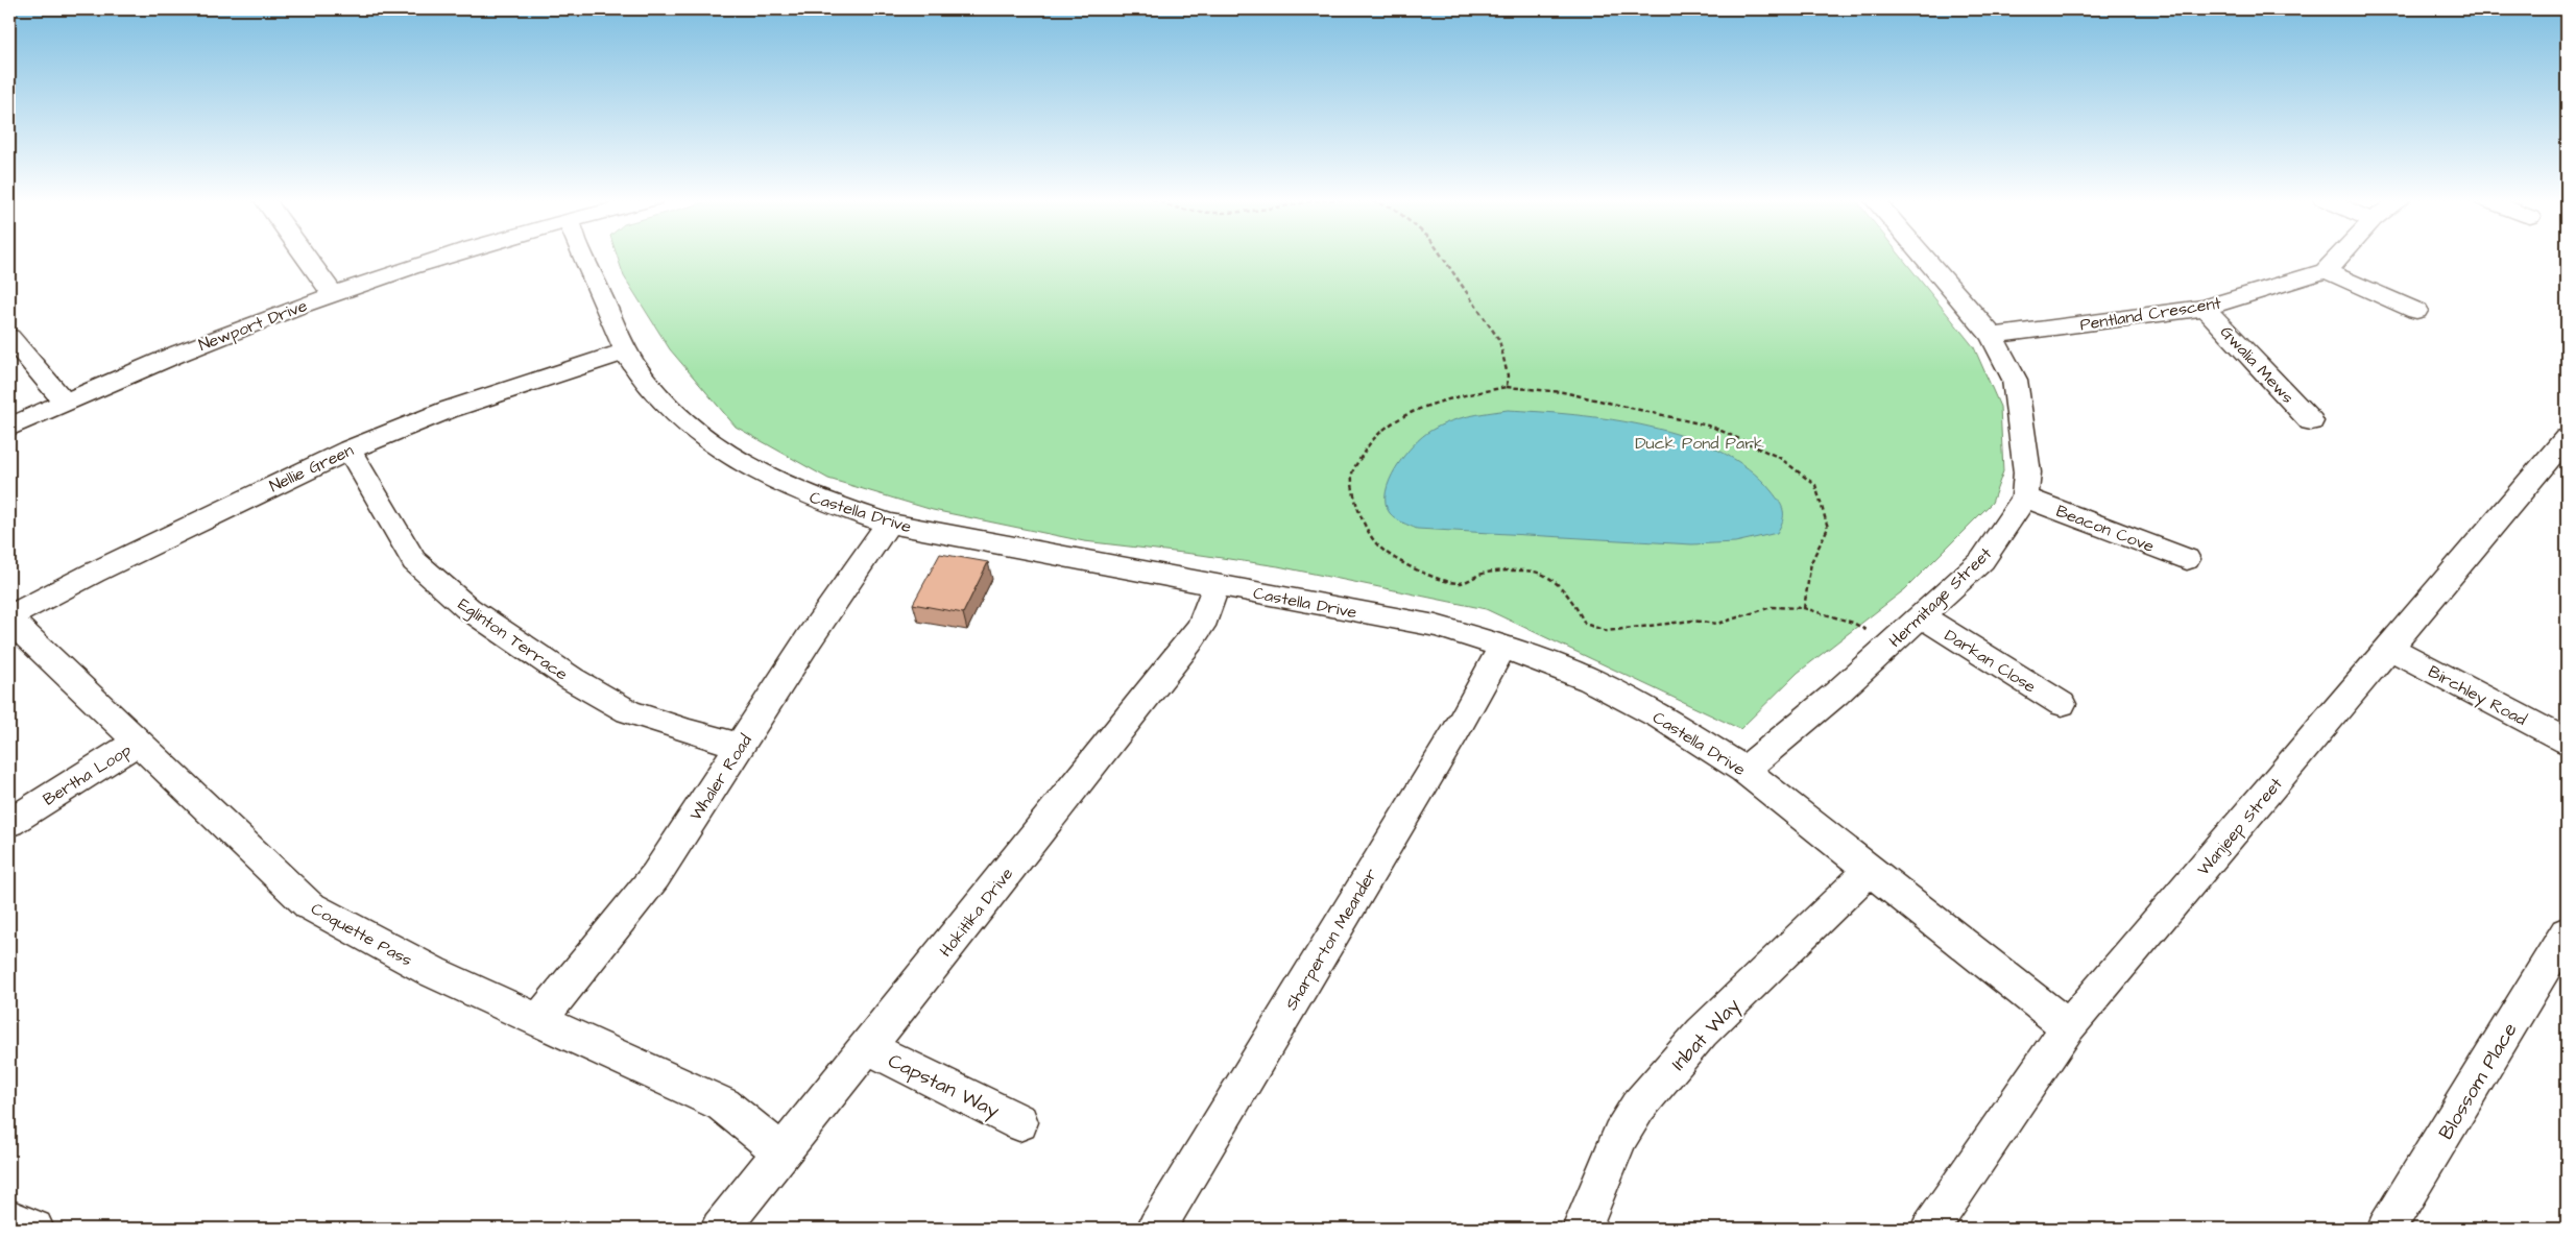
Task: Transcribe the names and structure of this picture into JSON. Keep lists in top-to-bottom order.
{
  "streets": {
    "street": [
      "Pentland Crescent",
      "Newport Drive",
      "Gwalia Mews",
      "Nellie Green",
      "Castella Drive",
      "Beacon Cove",
      "Hermitage Street",
      "Eglinton Terrace",
      "Darkan Close",
      "Birchley Road",
      "Bertha Loop",
      "Whaler Road",
      "Wanjeep Street",
      "Hokitika Drive",
      "Coquette Pass",
      "Sharperton Meander",
      "Inbat Way",
      "Blossom Place",
      "Capstan Way"
    ]
  },
  "crossings": [
    ["Pentland Crescent", "Gwalia Mews"],
    ["Pentland Crescent", "Hermitage Street"],
    ["Nellie Green", "Castella Drive"],
    ["Nellie Green", "Eglinton Terrace"],
    ["Nellie Green", "Coquette Pass"],
    ["Castella Drive", "Hermitage Street"],
    ["Castella Drive", "Whaler Road"],
    ["Castella Drive", "Wanjeep Street"],
    ["Castella Drive", "Hokitika Drive"],
    ["Castella Drive", "Sharperton Meander"],
    ["Castella Drive", "Inbat Way"],
    ["Beacon Cove", "Hermitage Street"],
    ["Hermitage Street", "Darkan Close"],
    ["Eglinton Terrace", "Whaler Road"],
    ["Birchley Road", "Wanjeep Street"],
    ["Bertha Loop", "Coquette Pass"],
    ["Whaler Road", "Coquette Pass"],
    ["Hokitika Drive", "Coquette Pass"],
    ["Hokitika Drive", "Capstan Way"]
  ],
  "parks": ["Duck Pond Park"]
}
